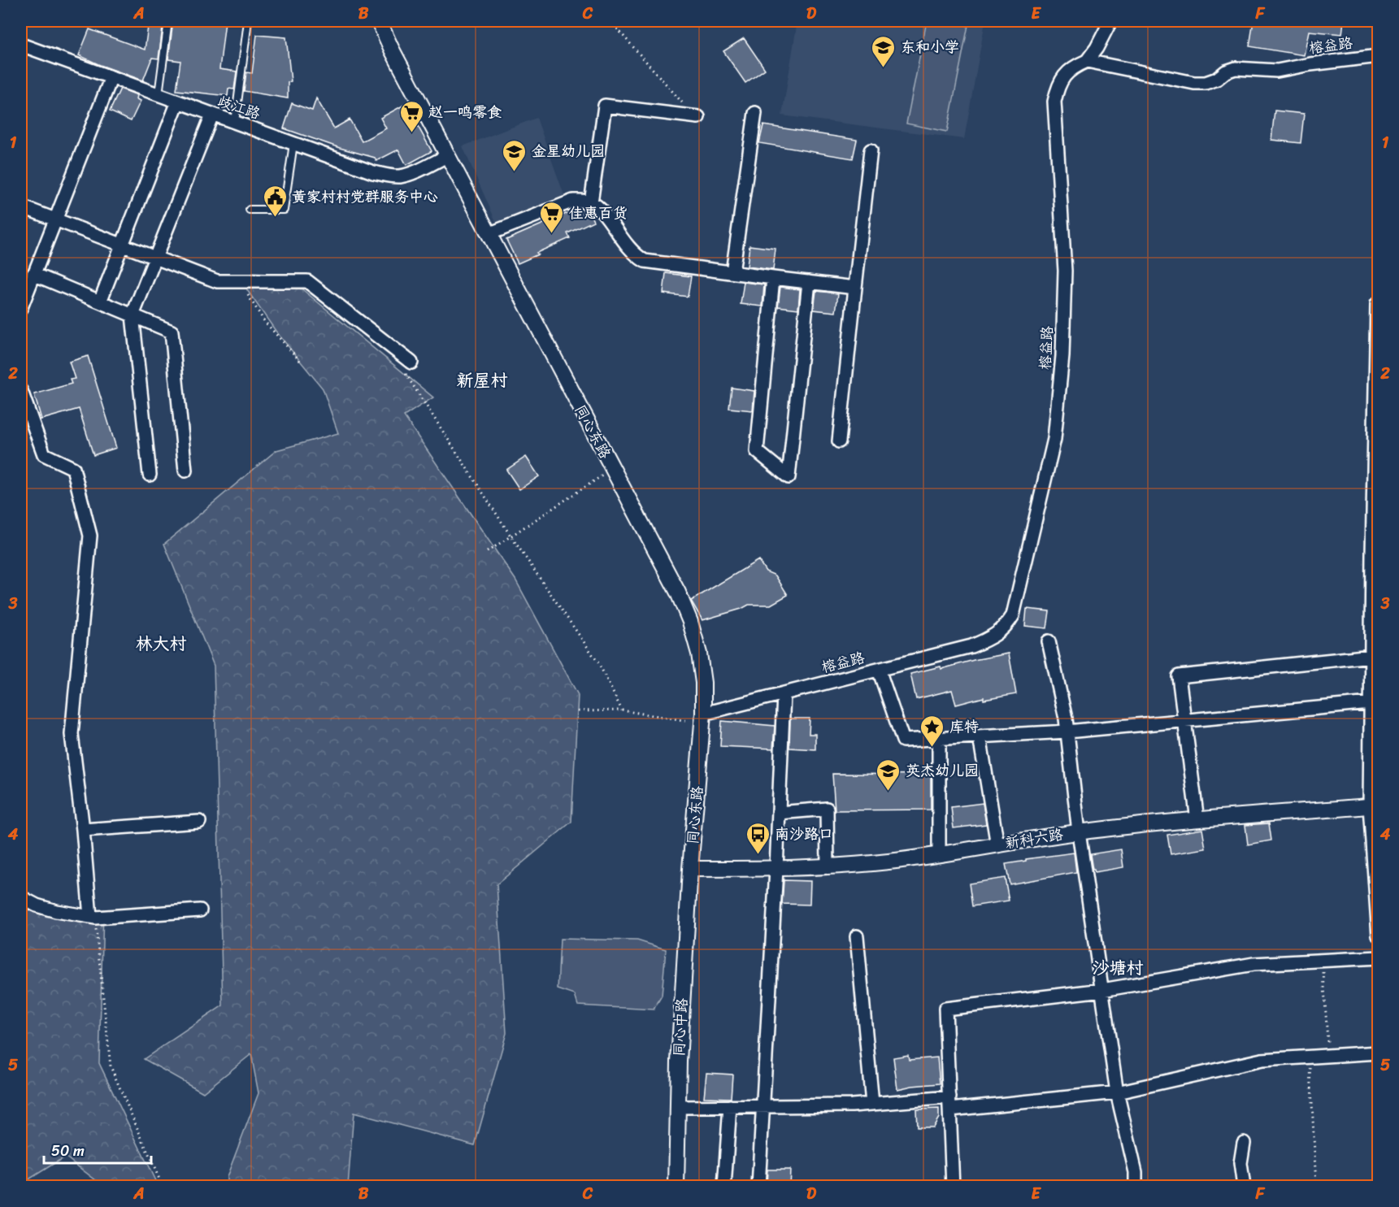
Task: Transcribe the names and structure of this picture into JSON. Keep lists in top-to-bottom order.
{
  "streets": {
    "street": [
      "榕益路",
      "歧江路",
      "同心东路",
      "新科六路",
      "同心中路"
    ]
  },
  "crossings": [
    ["榕益路", "同心东路"],
    ["歧江路", "同心东路"],
    ["同心东路", "新科六路"],
    ["同心东路", "同心中路"],
    ["新科六路", "同心中路"]
  ],
  "districts": ["新屋村", "林大村", "沙塘村"],
  "places": {
    "school or university": ["东和小学", "金星幼儿园", "英杰幼儿园"],
    "supermarket": ["赵一鸣零食", "佳惠百货"],
    "public building": ["黄家村村党群服务中心"],
    "place": ["库特"],
    "bus stop": ["南沙路口"]
  },
  "scale_bar": "50 m",
  "grid": {
    "columns": [
      "A",
      "B",
      "C",
      "D",
      "E",
      "F"
    ],
    "rows": [
      "1",
      "2",
      "3",
      "4",
      "5"
    ]
  }
}
